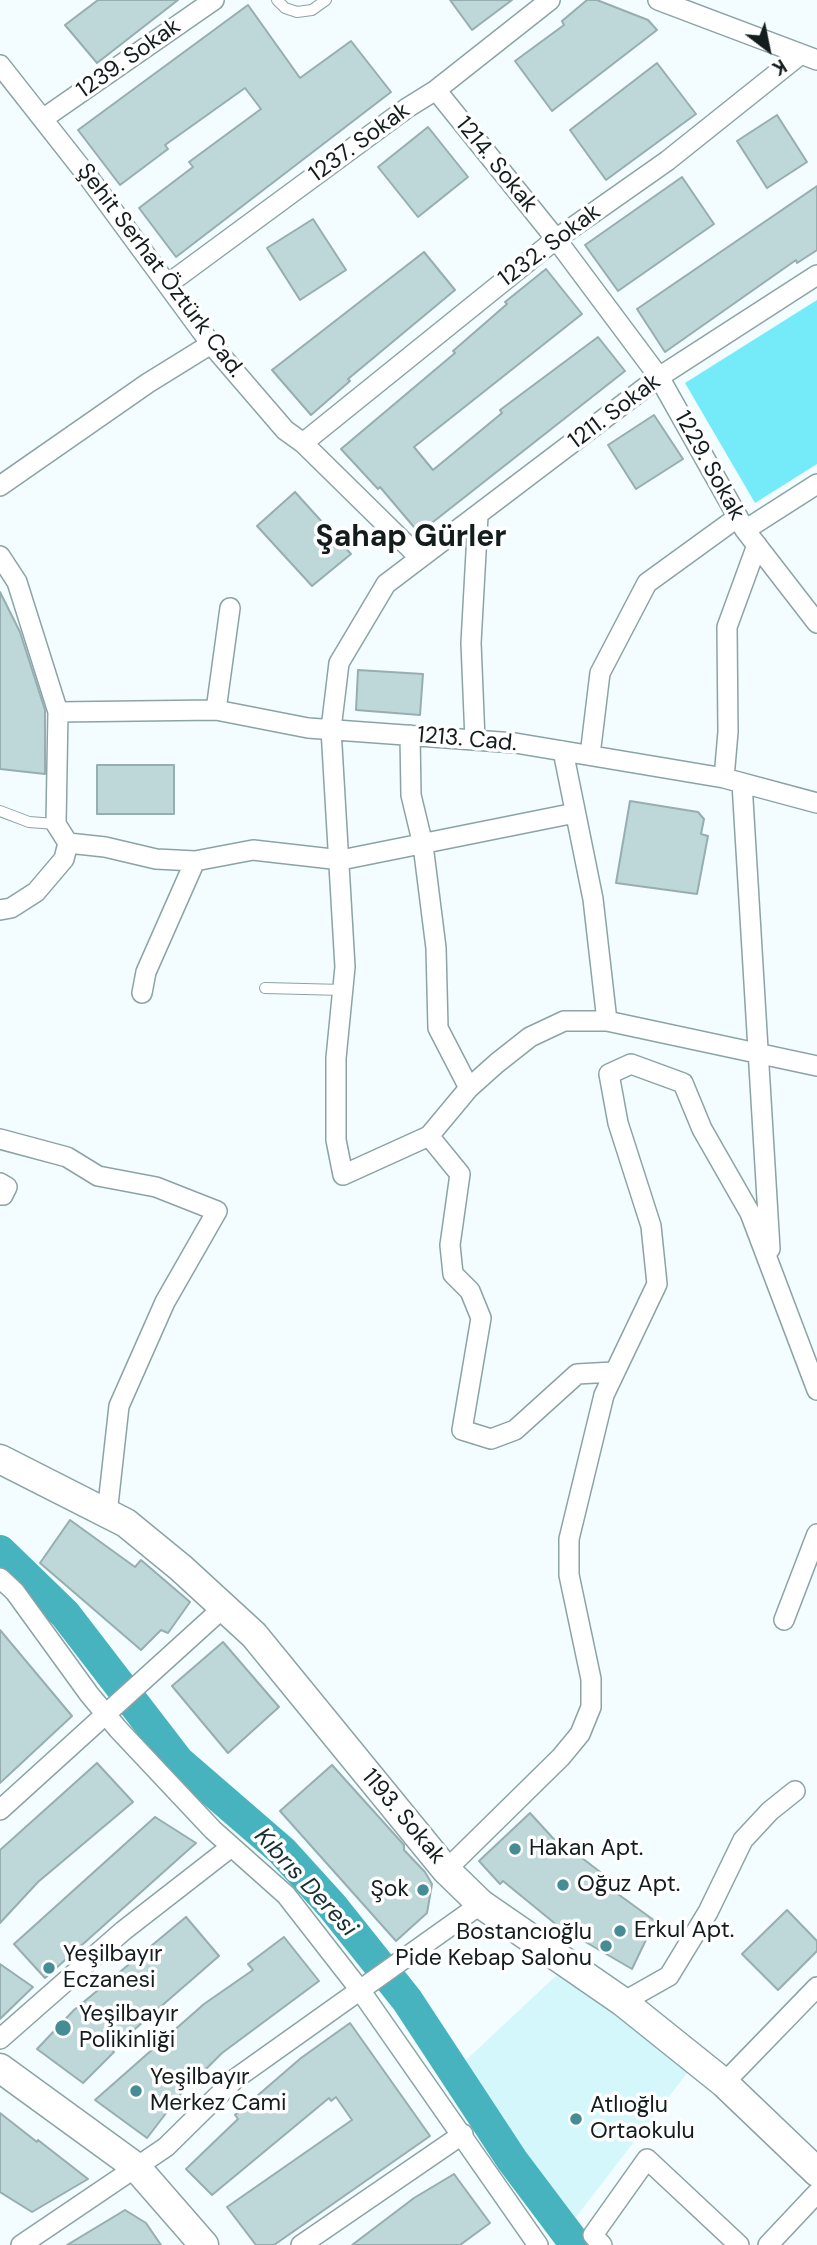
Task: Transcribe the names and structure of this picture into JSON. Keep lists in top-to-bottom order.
{
  "streets": {
    "street": [
      "1239. Sokak",
      "1237. Sokak",
      "1214. Sokak",
      "1232. Sokak",
      "Şehit Serhat Öztürk Cad.",
      "1211. Sokak",
      "1229. Sokak",
      "1213. Cad.",
      "1193. Sokak"
    ]
  },
  "crossings": [
    ["1239. Sokak", "Şehit Serhat Öztürk Cad."],
    ["1237. Sokak", "1214. Sokak"],
    ["1237. Sokak", "Şehit Serhat Öztürk Cad."],
    ["1214. Sokak", "1232. Sokak"],
    ["1214. Sokak", "1229. Sokak"],
    ["1232. Sokak", "Şehit Serhat Öztürk Cad."],
    ["1232. Sokak", "1229. Sokak"],
    ["Şehit Serhat Öztürk Cad.", "1211. Sokak"],
    ["1211. Sokak", "1229. Sokak"],
    ["1211. Sokak", "1213. Cad."]
  ],
  "districts": ["Şahap Gürler"],
  "water": ["Kıbrıs Deresi"],
  "places": [
    "Hakan Apt.",
    "Oğuz Apt.",
    "Şok",
    "Erkul Apt.",
    "Bostancıoğlu Pide Kebap Salonu",
    "Yeşilbayır Eczanesi",
    "Yeşilbayır Polikinliği",
    "Yeşilbayır Merkez Cami",
    "Atlıoğlu Ortaokulu"
  ],
  "north": "bottom right"
}
